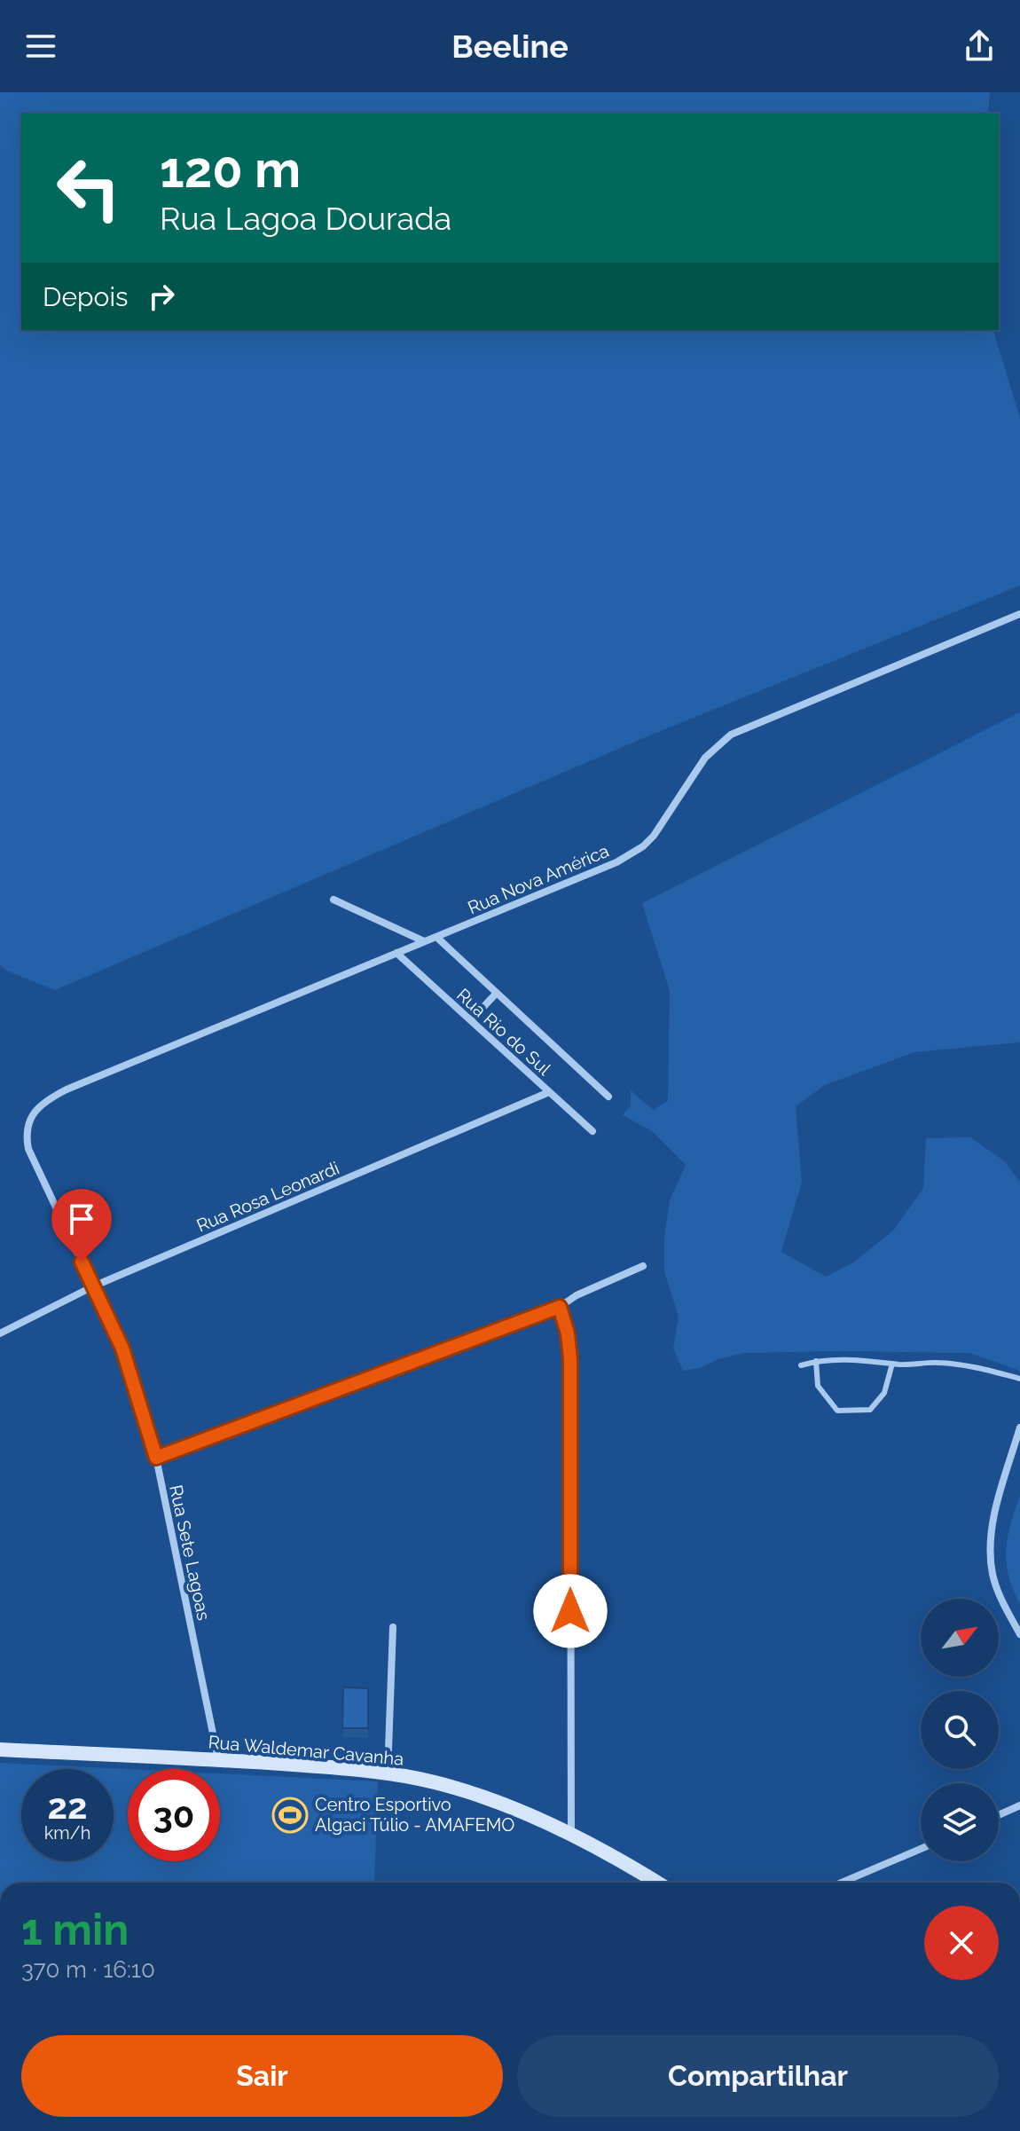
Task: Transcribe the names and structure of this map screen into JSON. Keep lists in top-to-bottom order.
{
  "streets": {
    "street": [
      "Rua Nova América",
      "Rua Rio do Sul",
      "Rua Rosa Leonardi",
      "Rua Sete Lagoas",
      "Rua Waldemar Cavanha"
    ]
  },
  "crossings": [
    ["Rua Nova América", "Rua Rio do Sul"],
    ["Rua Nova América", "Rua Sete Lagoas"],
    ["Rua Rio do Sul", "Rua Rosa Leonardi"],
    ["Rua Rosa Leonardi", "Rua Sete Lagoas"],
    ["Rua Sete Lagoas", "Rua Waldemar Cavanha"]
  ],
  "places": {
    "sports": ["Centro Esportivo Algaci Túlio - AMAFEMO"]
  },
  "north": "top right",
  "page": {
    "header": "Beeline",
    "turn": ["120 m", "Rua Lagoa Dourada"],
    "then": "Depois",
    "speed": "22 km/h",
    "limit": "30",
    "heading": ["1 min", "370 m · 16:10"],
    "buttons": ["Sair", "Compartilhar"]
  }
}
